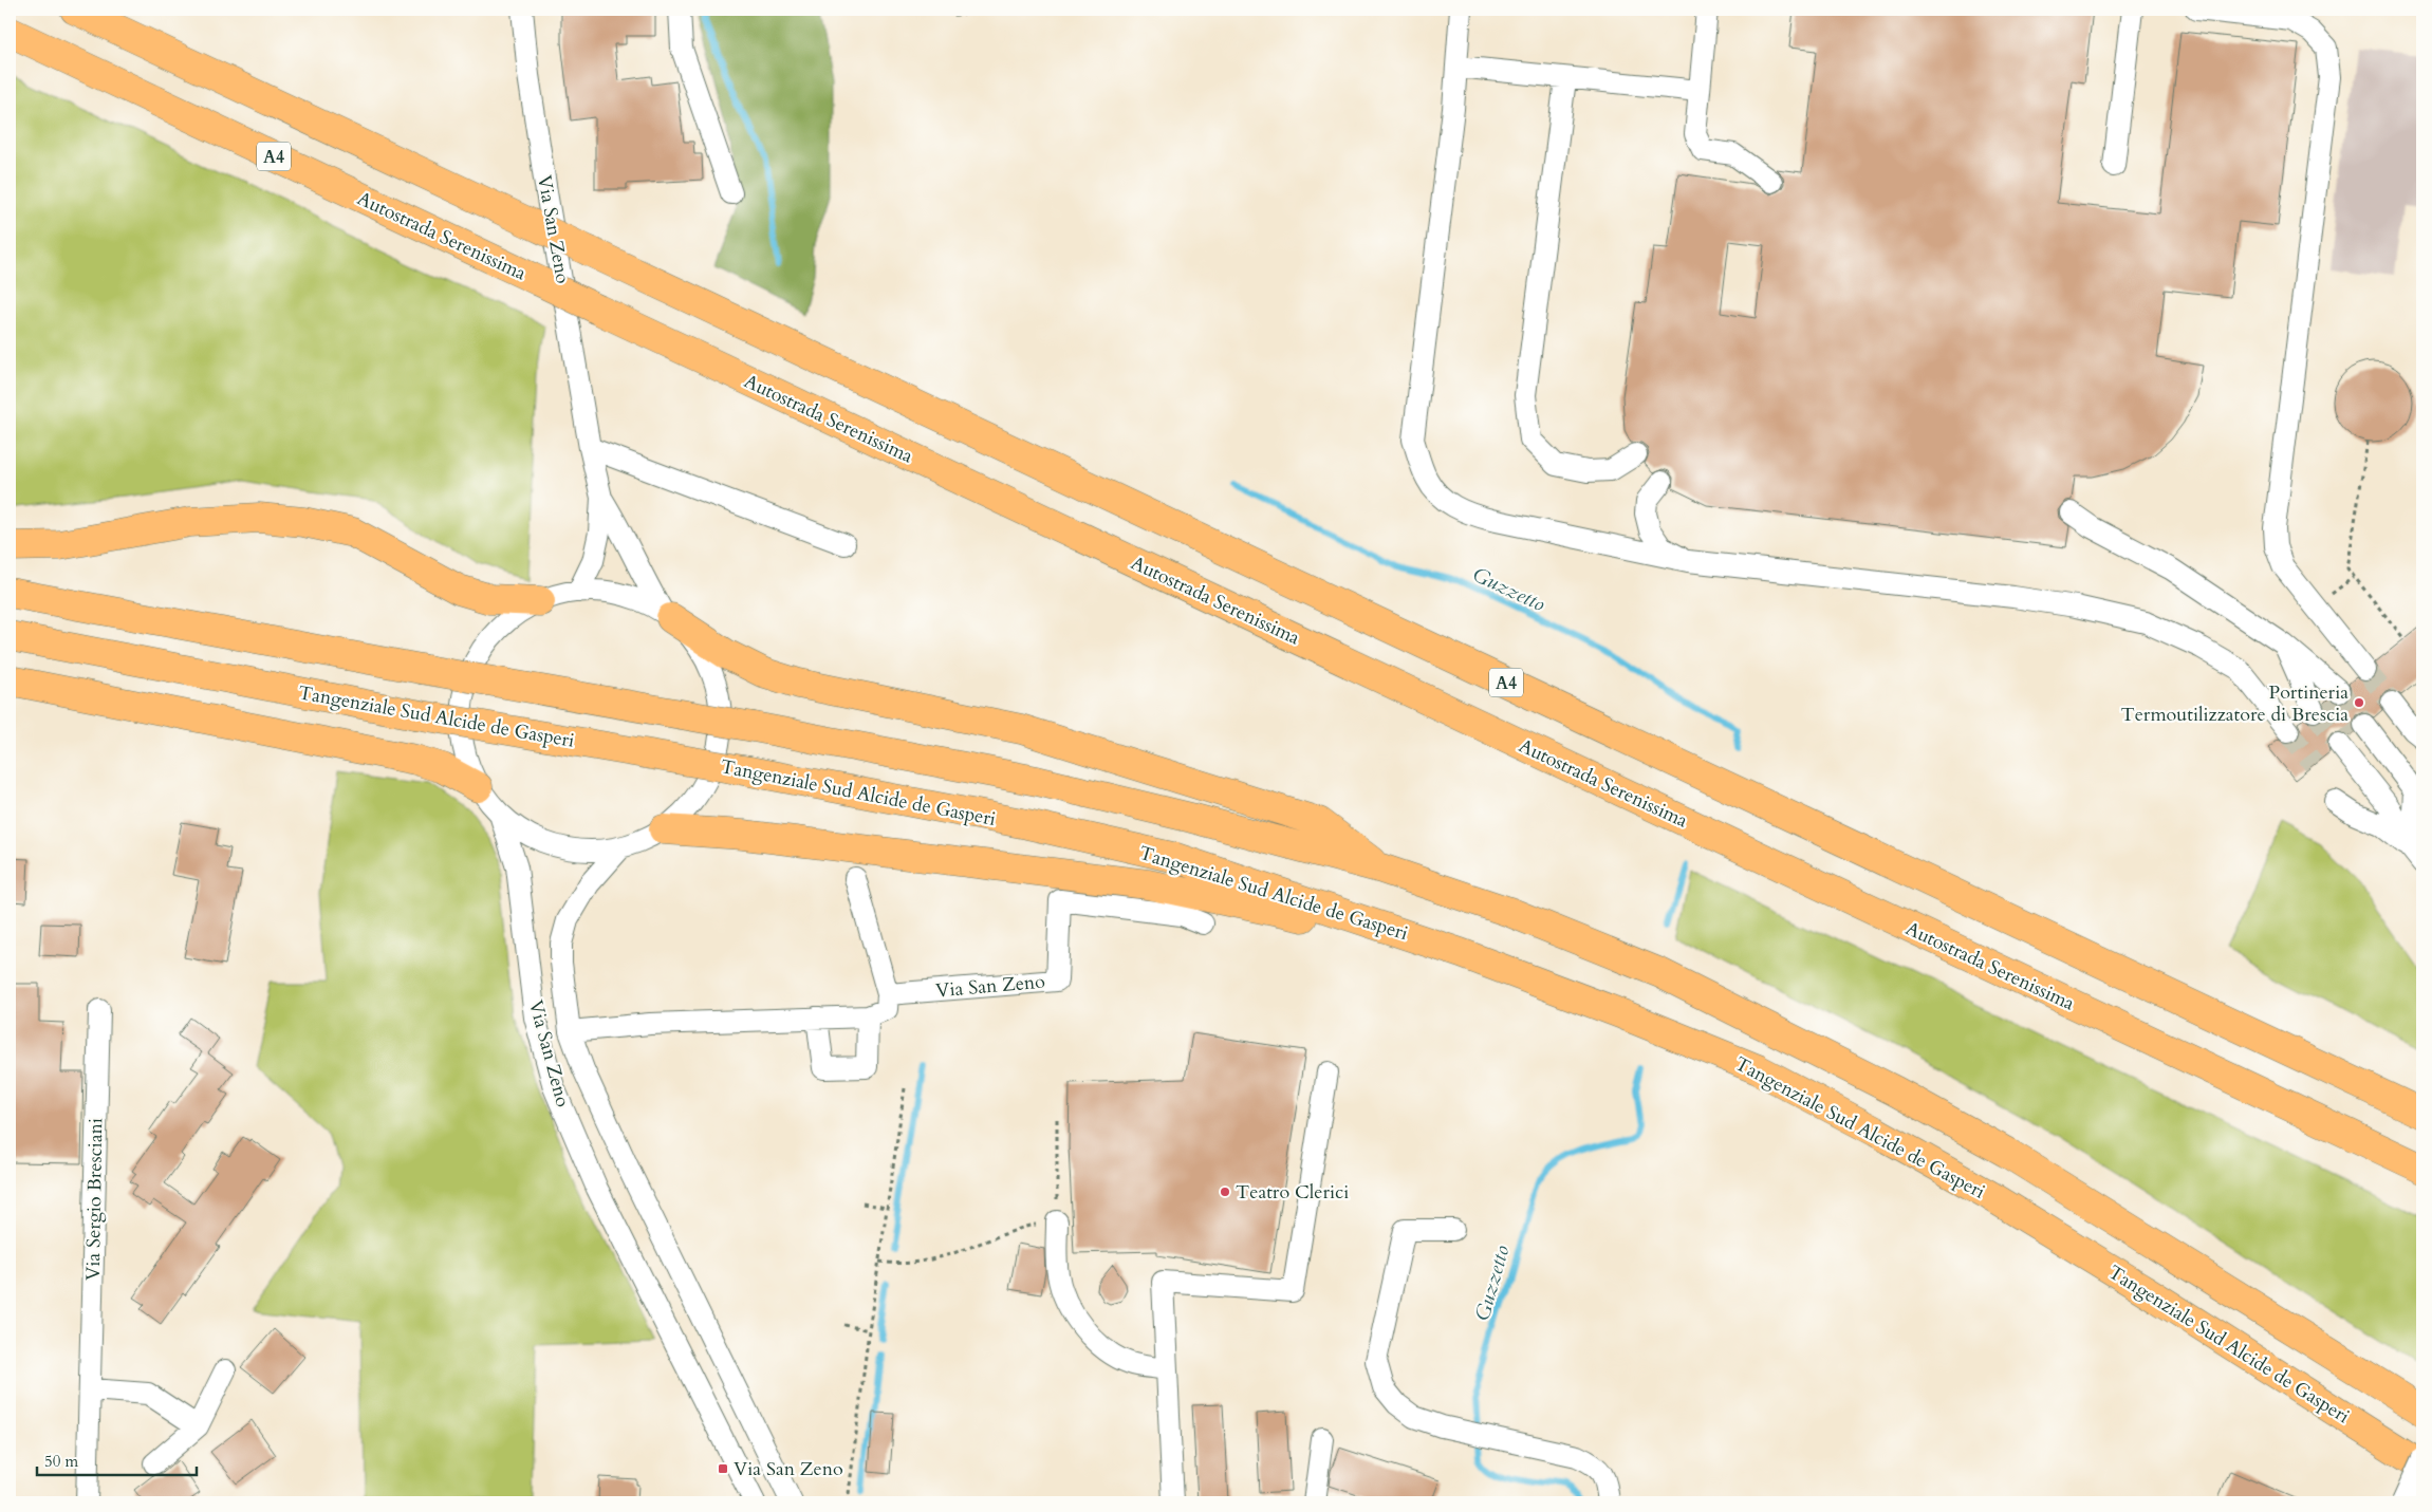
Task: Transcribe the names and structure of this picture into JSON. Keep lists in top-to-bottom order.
{
  "streets": {
    "highway": ["A4", "Autostrada Serenissima", "Tangenziale Sud Alcide de Gasperi"],
    "street": ["Via San Zeno", "Via Sergio Bresciani"]
  },
  "water": ["Guzzetto"],
  "places": {
    "other": ["Portineria Termoutilizzatore di Brescia", "Teatro Clerici"],
    "transit": ["Via San Zeno"]
  },
  "scale_bar": "50 m"
}
